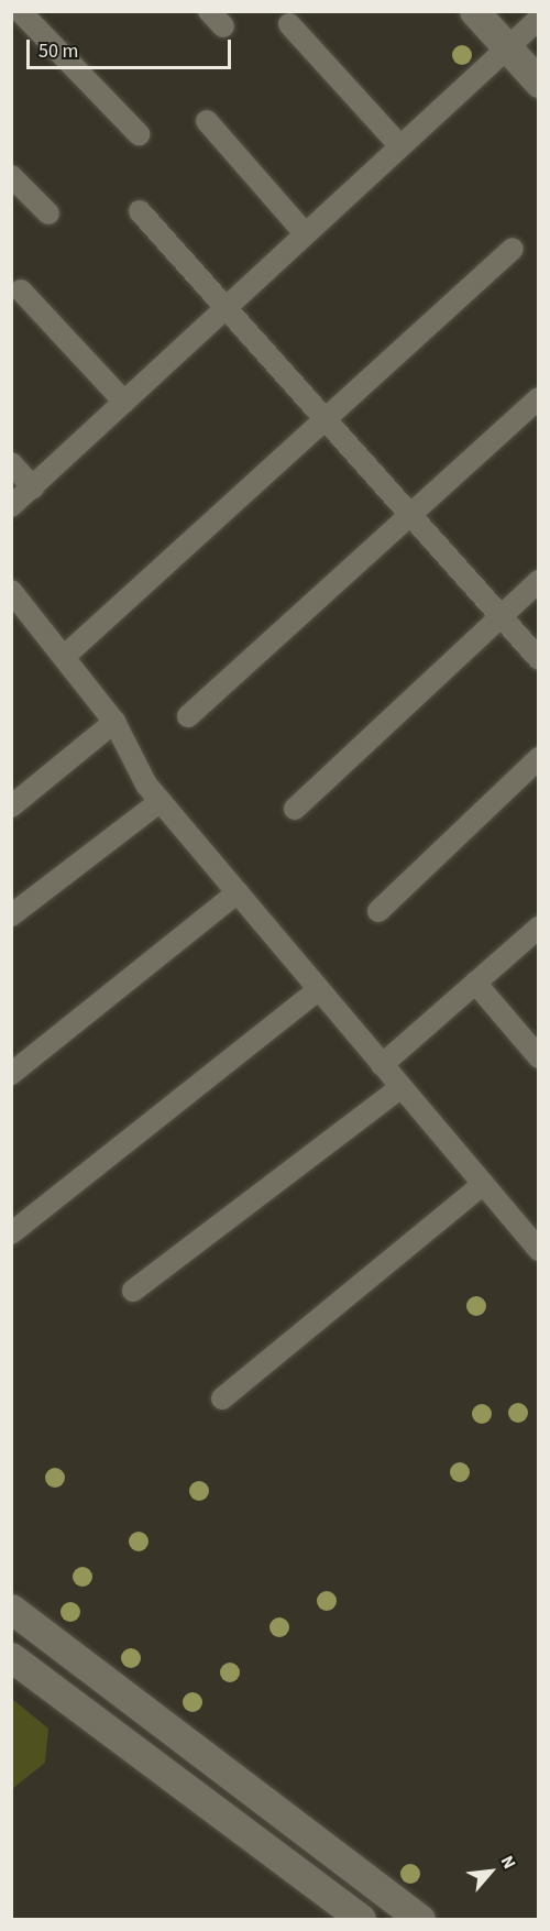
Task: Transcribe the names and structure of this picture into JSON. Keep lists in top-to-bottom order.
{
  "scale_bar": "50 m",
  "north": "top right"
}
